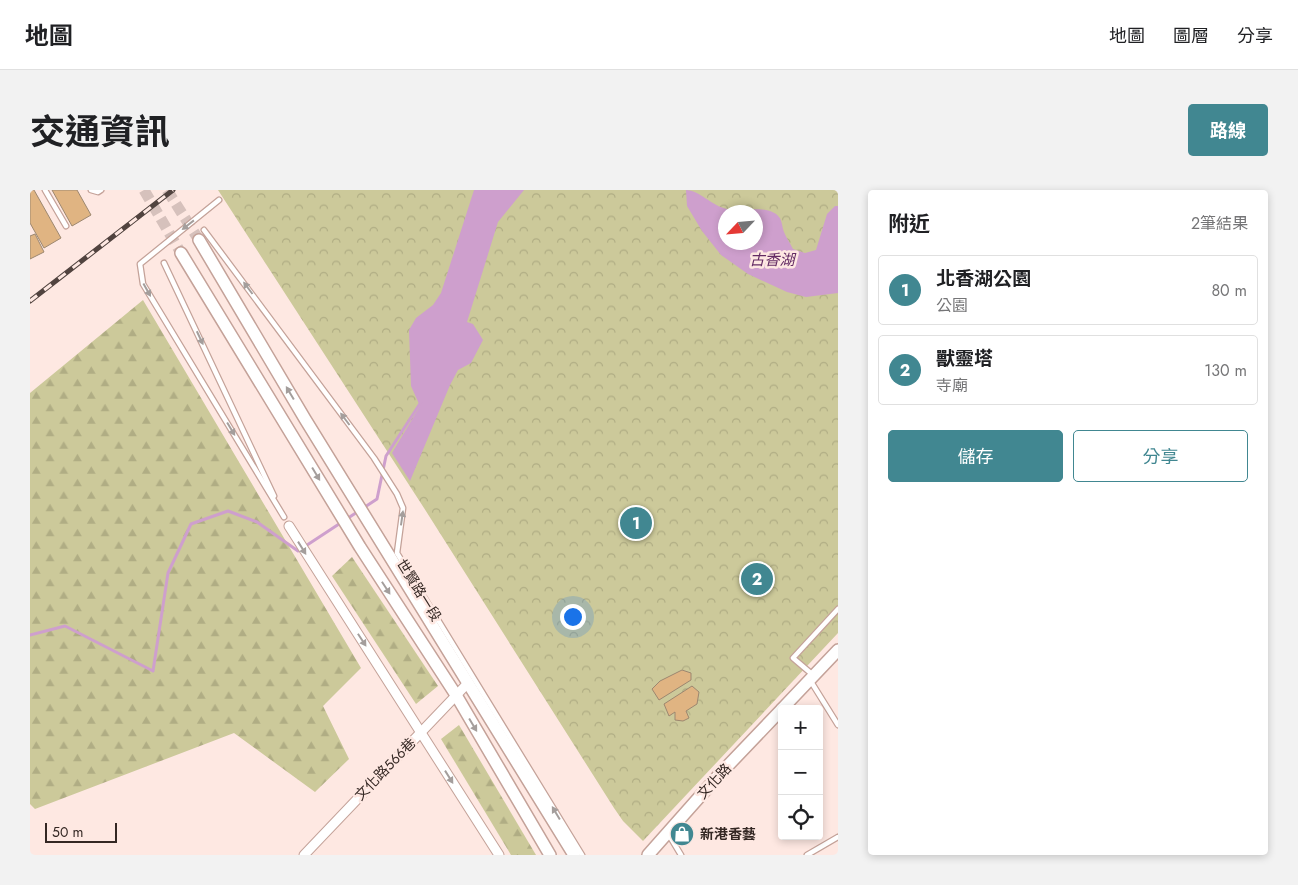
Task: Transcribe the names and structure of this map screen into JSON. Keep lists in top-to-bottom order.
{
  "streets": {
    "street": ["世賢路一段", "文化路566巷", "文化路"]
  },
  "crossings": [
    ["世賢路一段", "文化路566巷"]
  ],
  "water": ["古香湖"],
  "places": {
    "shop": ["新港香藝"]
  },
  "scale_bar": "50 m",
  "north": "bottom left",
  "page": {
    "header": "地圖",
    "nav": ["地圖", "圖層", "分享"],
    "title": "交通資訊",
    "buttons": [
      "路線",
      ["儲存", "分享"]
    ],
    "heading": ["附近", "2筆結果"],
    "list": [
      {
        "mark": "1",
        "name": "北香湖公園",
        "note": "公園",
        "value": "80 m"
      },
      {
        "mark": "2",
        "name": "獸靈塔",
        "note": "寺廟",
        "value": "130 m"
      }
    ],
    "pins": ["1", "2"],
    "map_buttons": ["+", "−"],
    "scale": "50 m"
  }
}
